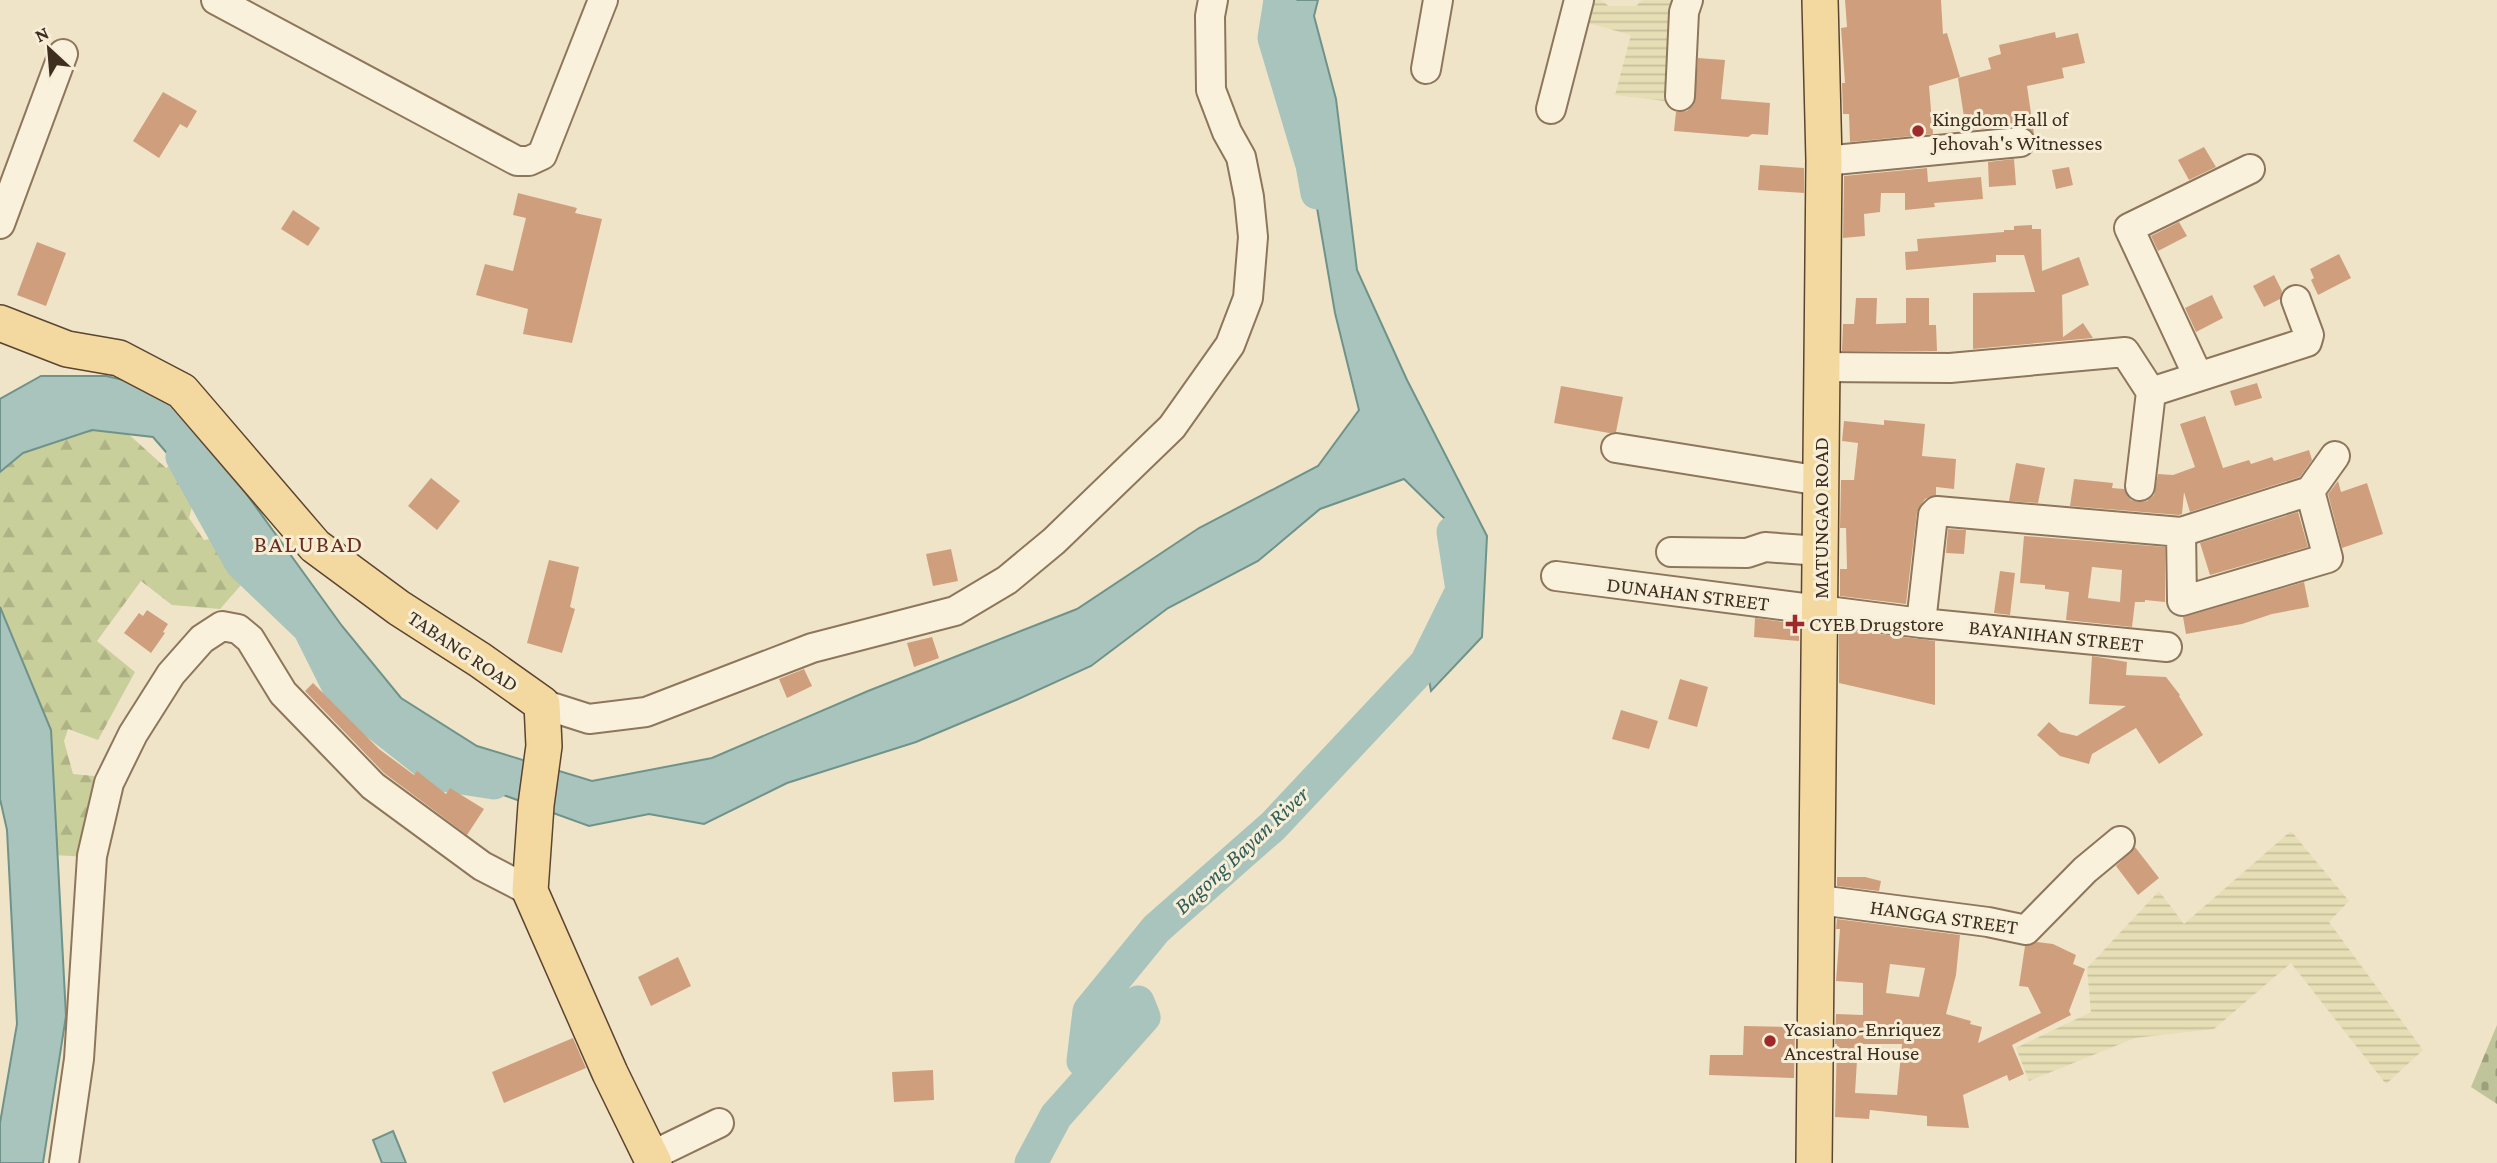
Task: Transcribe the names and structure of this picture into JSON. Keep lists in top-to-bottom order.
{
  "streets": {
    "main road": ["MATUNGAO ROAD", "TABANG ROAD"],
    "street": ["DUNAHAN STREET", "BAYANIHAN STREET", "HANGGA STREET"]
  },
  "crossings": [
    ["MATUNGAO ROAD", "DUNAHAN STREET"],
    ["MATUNGAO ROAD", "BAYANIHAN STREET"],
    ["MATUNGAO ROAD", "HANGGA STREET"],
    ["DUNAHAN STREET", "BAYANIHAN STREET"]
  ],
  "districts": ["BALUBAD"],
  "water": ["Bagong Bayan River"],
  "places": {
    "other": ["Kingdom Hall of Jehovah's Witnesses", "Ycasiano-Enriquez Ancestral House"],
    "health": ["CYEB Drugstore"]
  },
  "north": "top left"
}
